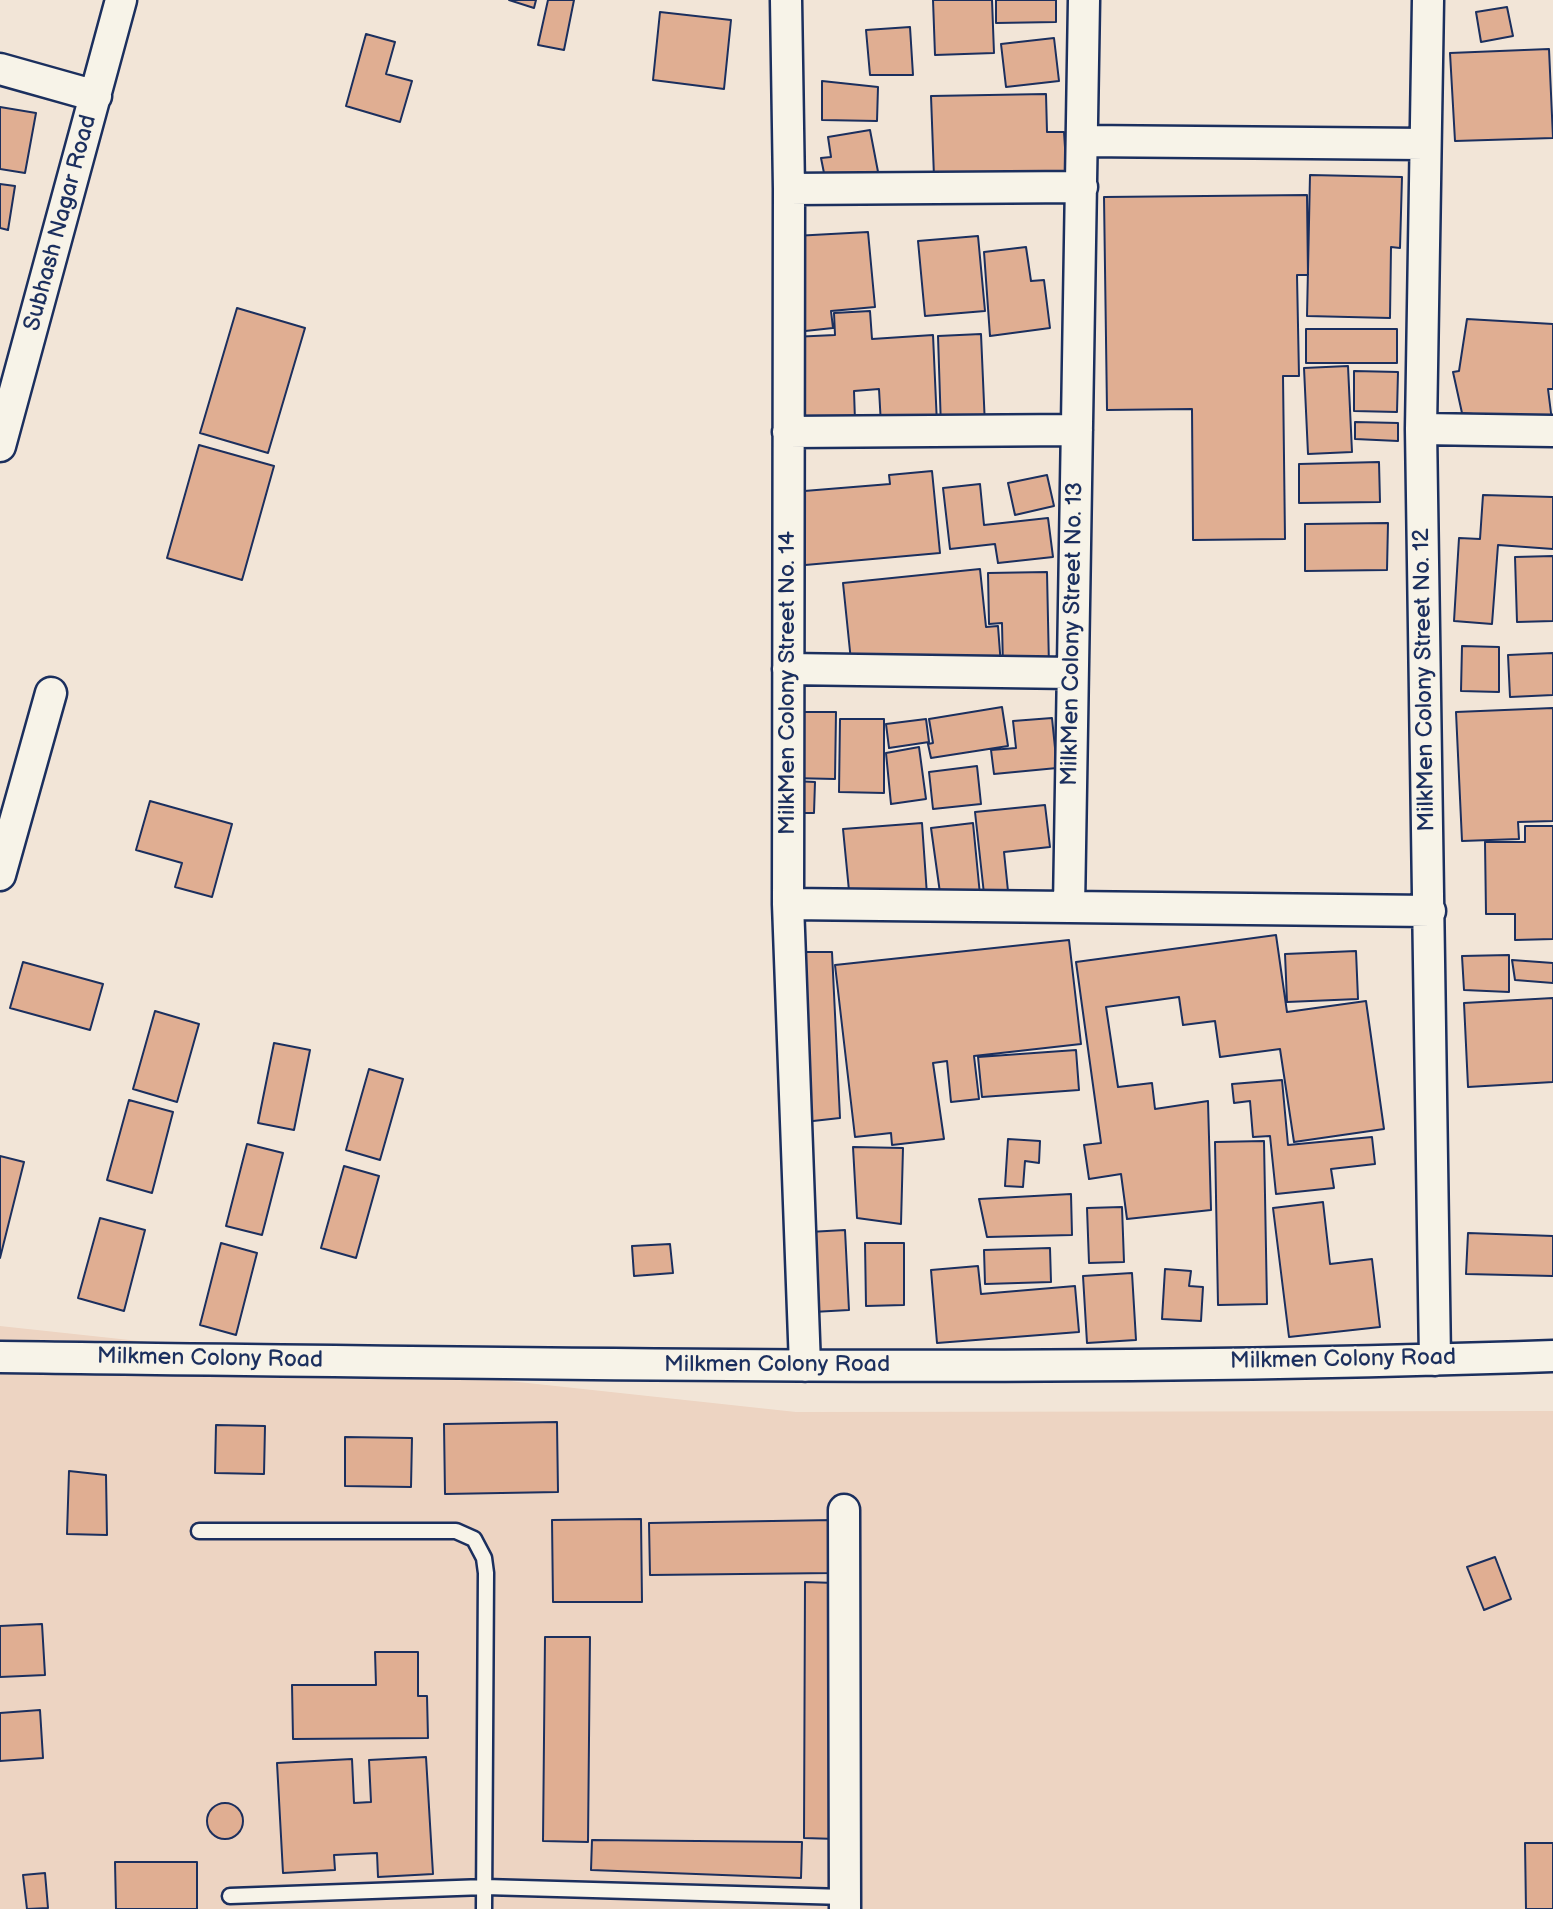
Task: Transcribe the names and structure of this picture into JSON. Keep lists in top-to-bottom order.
{
  "streets": {
    "street": [
      "Subhash Nagar Road",
      "MilkMen Colony Street No. 13",
      "MilkMen Colony Street No. 12",
      "MilkMen Colony Street No. 14",
      "Milkmen Colony Road"
    ]
  },
  "crossings": [
    ["MilkMen Colony Street No. 12", "Milkmen Colony Road"],
    ["MilkMen Colony Street No. 14", "Milkmen Colony Road"]
  ]
}
